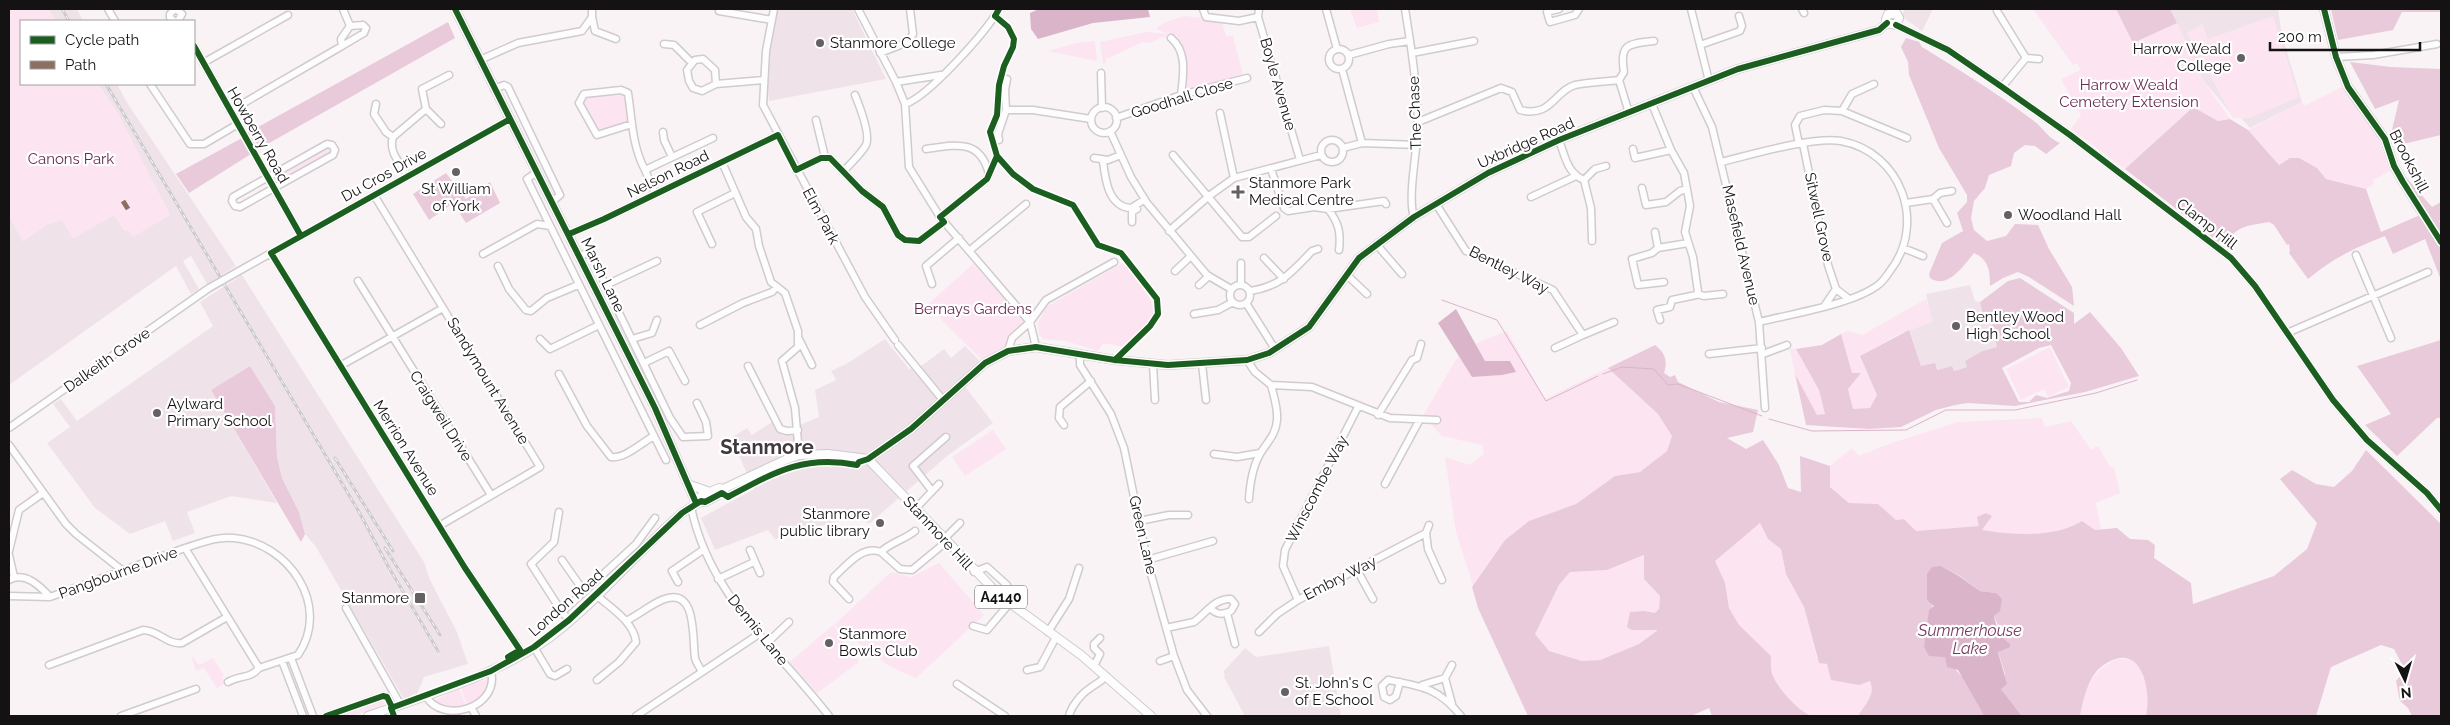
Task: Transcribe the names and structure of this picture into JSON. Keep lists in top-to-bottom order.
{
  "streets": {
    "main road": [
      "Uxbridge Road",
      "Brookshill",
      "Marsh Lane",
      "Stanmore Hill",
      "A4140",
      "London Road"
    ],
    "street": [
      "Boyle Avenue",
      "Goodhall Close",
      "The Chase",
      "Howberry Road",
      "Nelson Road",
      "Du Cros Drive",
      "Elm Park",
      "Sitwell Grove",
      "Clamp Hill",
      "Masefield Avenue",
      "Bentley Way",
      "Dalkeith Grove",
      "Sandymount Avenue",
      "Craigweil Drive",
      "Merrion Avenue",
      "Winscombe Way",
      "Green Lane",
      "Pangbourne Drive",
      "Embry Way",
      "Dennis Lane"
    ]
  },
  "crossings": [
    ["The Chase", "Uxbridge Road"],
    ["Howberry Road", "Du Cros Drive"],
    ["Uxbridge Road", "Elm Park"],
    ["Uxbridge Road", "Clamp Hill"],
    ["Uxbridge Road", "Masefield Avenue"],
    ["Uxbridge Road", "Bentley Way"],
    ["Uxbridge Road", "Stanmore Hill"],
    ["Uxbridge Road", "Green Lane"],
    ["Nelson Road", "Elm Park"],
    ["Nelson Road", "Marsh Lane"],
    ["Du Cros Drive", "Marsh Lane"],
    ["Du Cros Drive", "Dalkeith Grove"],
    ["Du Cros Drive", "Sandymount Avenue"],
    ["Du Cros Drive", "Merrion Avenue"],
    ["Marsh Lane", "London Road"],
    ["Marsh Lane", "Dennis Lane"],
    ["Sandymount Avenue", "Craigweil Drive"],
    ["Sandymount Avenue", "Merrion Avenue"],
    ["Merrion Avenue", "London Road"],
    ["Winscombe Way", "Embry Way"],
    ["London Road", "Dennis Lane"]
  ],
  "districts": ["Stanmore"],
  "water": ["Summerhouse Lake"],
  "parks": ["Harrow Weald Cemetery Extension", "Canons Park", "Bernays Gardens"],
  "places": {
    "other": [
      "Stanmore College",
      "Harrow Weald College",
      "St William of York",
      "Woodland Hall",
      "Bentley Wood High School",
      "Aylward Primary School",
      "Stanmore public library",
      "Stanmore Bowls Club",
      "St. John's C of E School"
    ],
    "health": ["Stanmore Park Medical Centre"],
    "transit": ["Stanmore"]
  },
  "legend": ["Cycle path", "Path"],
  "scale_bar": "200 m",
  "north": "bottom"
}
